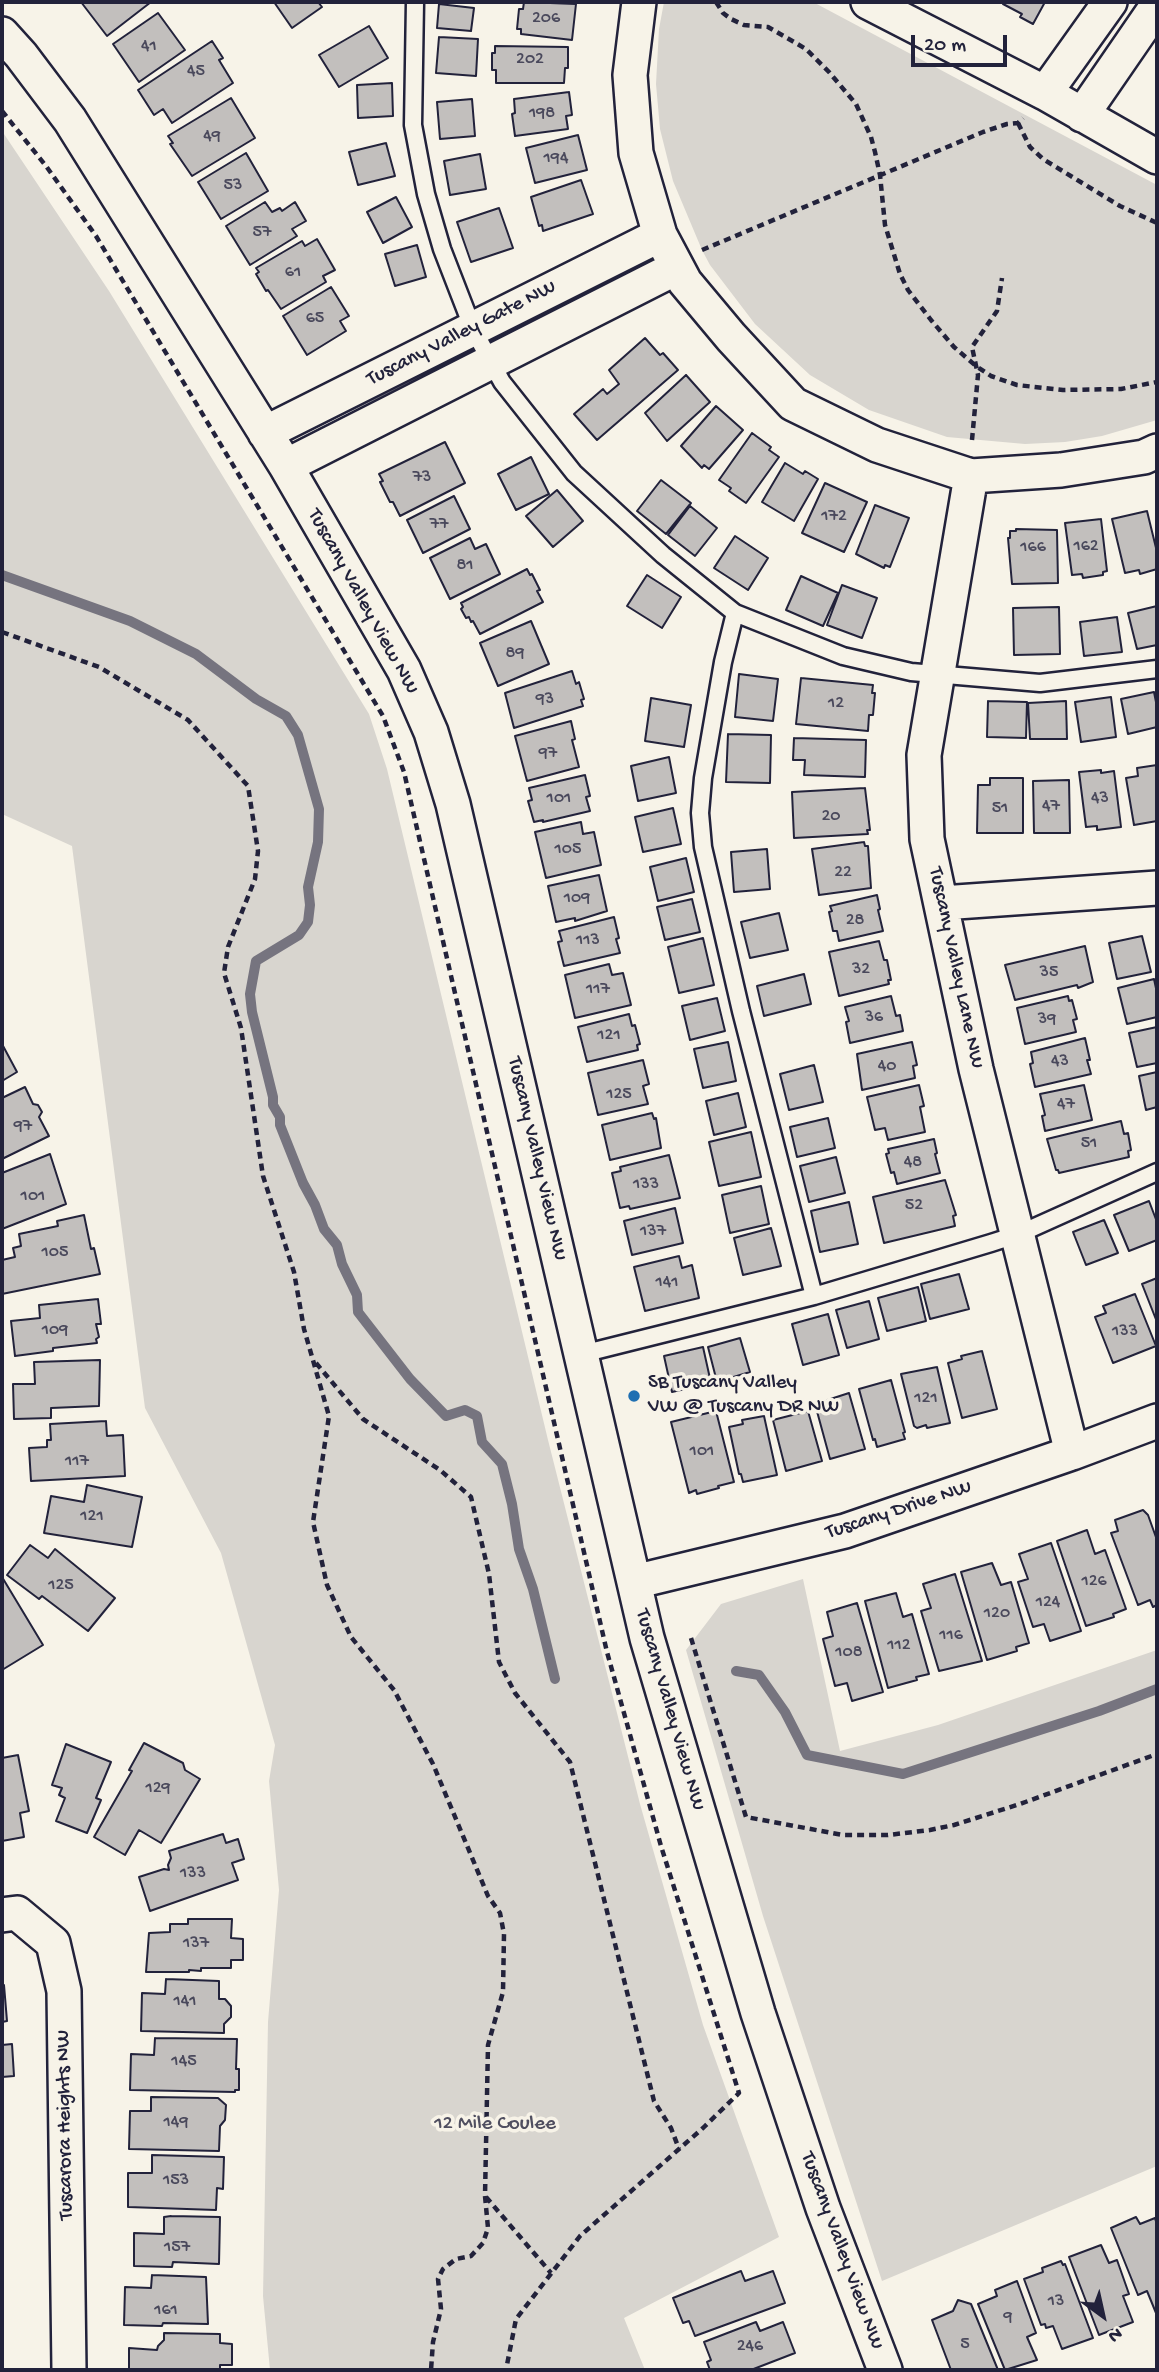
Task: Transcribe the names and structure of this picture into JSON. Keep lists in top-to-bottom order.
{
  "streets": {
    "street": [
      "Tuscany Valley Gate NW",
      "Tuscany Valley View NW",
      "Tuscany Valley Lane NW",
      "Tuscany Drive NW",
      "Tuscarora Heights NW"
    ]
  },
  "crossings": [
    ["Tuscany Valley Gate NW", "Tuscany Valley View NW"],
    ["Tuscany Valley View NW", "Tuscany Drive NW"],
    ["Tuscany Valley Lane NW", "Tuscany Drive NW"]
  ],
  "parks": ["12 Mile Coulee"],
  "places": ["SB Tuscany Valley VW @ Tuscany DR NW"],
  "house_numbers": [
    "206",
    "41",
    "202",
    "45",
    "198",
    "49",
    "194",
    "53",
    "57",
    "61",
    "65",
    "73",
    "172",
    "77",
    "162",
    "166",
    "81",
    "89",
    "93",
    "12",
    "97",
    "101",
    "43",
    "47",
    "51",
    "20",
    "105",
    "22",
    "109",
    "28",
    "113",
    "32",
    "35",
    "117",
    "36",
    "39",
    "121",
    "43",
    "40",
    "125",
    "47",
    "97",
    "51",
    "48",
    "133",
    "101",
    "52",
    "137",
    "105",
    "141",
    "109",
    "133",
    "121",
    "101",
    "117",
    "121",
    "126",
    "125",
    "124",
    "120",
    "116",
    "112",
    "108",
    "129",
    "133",
    "137",
    "141",
    "145",
    "149",
    "153",
    "157",
    "13",
    "161",
    "9",
    "5",
    "246"
  ],
  "scale_bar": "20 m",
  "north": "bottom right"
}
